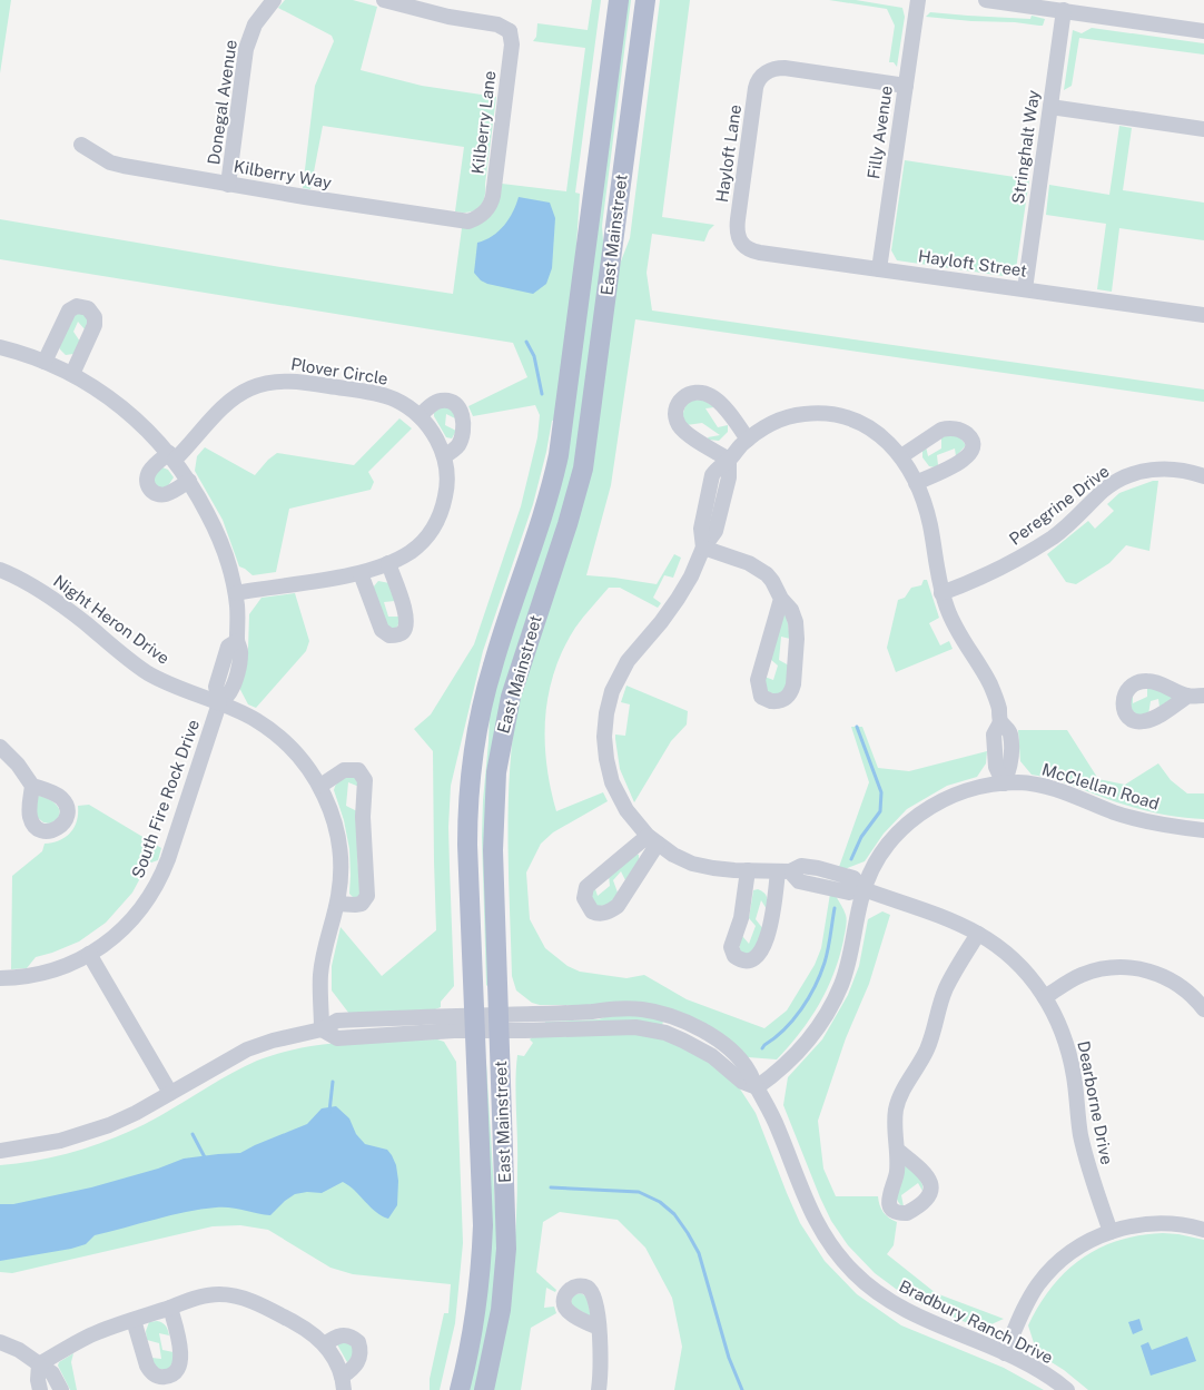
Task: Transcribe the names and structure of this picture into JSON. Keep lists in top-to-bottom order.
{
  "streets": {
    "main road": ["East Mainstreet"],
    "street": [
      "Donegal Avenue",
      "Kilberry Lane",
      "Filly Avenue",
      "Stringhalt Way",
      "Hayloft Lane",
      "Kilberry Way",
      "Hayloft Street",
      "Plover Circle",
      "Peregrine Drive",
      "Night Heron Drive",
      "McClellan Road",
      "South Fire Rock Drive",
      "Dearborne Drive",
      "Bradbury Ranch Drive"
    ]
  },
  "crossings": [
    ["Donegal Avenue", "Kilberry Way"],
    ["Kilberry Lane", "Kilberry Way"],
    ["Filly Avenue", "Hayloft Lane"],
    ["Filly Avenue", "Hayloft Street"],
    ["Stringhalt Way", "Hayloft Street"],
    ["Hayloft Lane", "Hayloft Street"],
    ["Plover Circle", "South Fire Rock Drive"],
    ["Night Heron Drive", "South Fire Rock Drive"],
    ["McClellan Road", "Dearborne Drive"],
    ["McClellan Road", "Bradbury Ranch Drive"]
  ]
}
